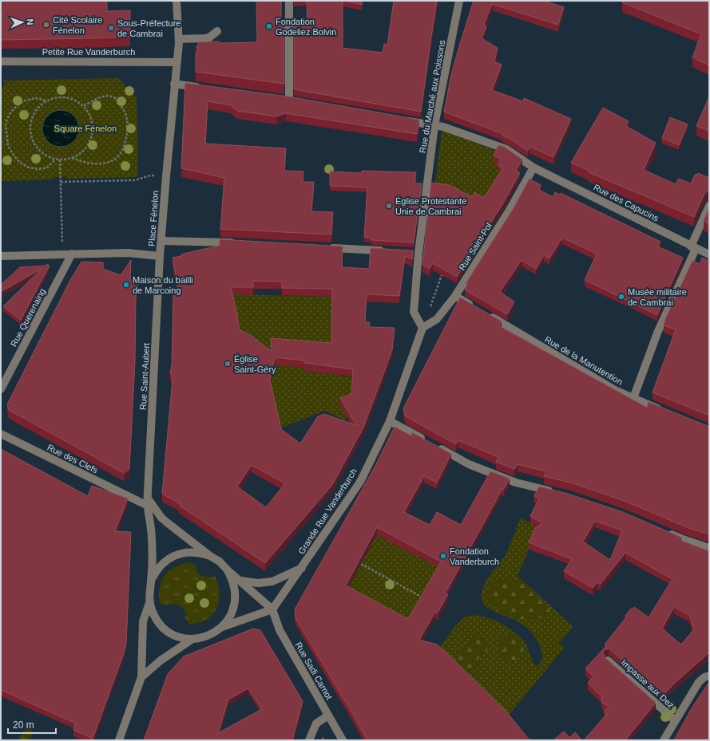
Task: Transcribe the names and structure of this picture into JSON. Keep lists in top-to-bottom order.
{
  "streets": {
    "street": [
      "Petite Rue Vanderburch",
      "Rue du Marché aux Poissons",
      "Rue des Capucins",
      "Place Fénelon",
      "Rue Saint-Pol",
      "Rue Querenaing",
      "Rue de la Manutention",
      "Rue Saint-Aubert",
      "Rue des Clefs",
      "Grande Rue Vanderburch",
      "Rue Sadi Carnot",
      "Impasse aux Dez"
    ]
  },
  "crossings": [
    ["Petite Rue Vanderburch", "Place Fénelon"],
    ["Rue du Marché aux Poissons", "Rue des Capucins"],
    ["Rue du Marché aux Poissons", "Rue Saint-Pol"],
    ["Rue du Marché aux Poissons", "Grande Rue Vanderburch"],
    ["Rue des Capucins", "Rue Saint-Pol"],
    ["Place Fénelon", "Rue Querenaing"],
    ["Place Fénelon", "Rue Saint-Aubert"],
    ["Rue Saint-Pol", "Grande Rue Vanderburch"],
    ["Rue Saint-Aubert", "Rue des Clefs"],
    ["Grande Rue Vanderburch", "Rue Sadi Carnot"]
  ],
  "parks": ["Square Fénelon"],
  "places": [
    "Cité Scolaire Fénelon",
    "Fondation Godeliez Bolvin",
    "Sous-Préfecture de Cambrai",
    "Église Protestante Unie de Cambrai",
    "Maison du bailli de Marcoing",
    "Musée militaire de Cambrai",
    "Église Saint-Géry",
    "Fondation Vanderburch"
  ],
  "scale_bar": "20 m",
  "north": "right"
}
